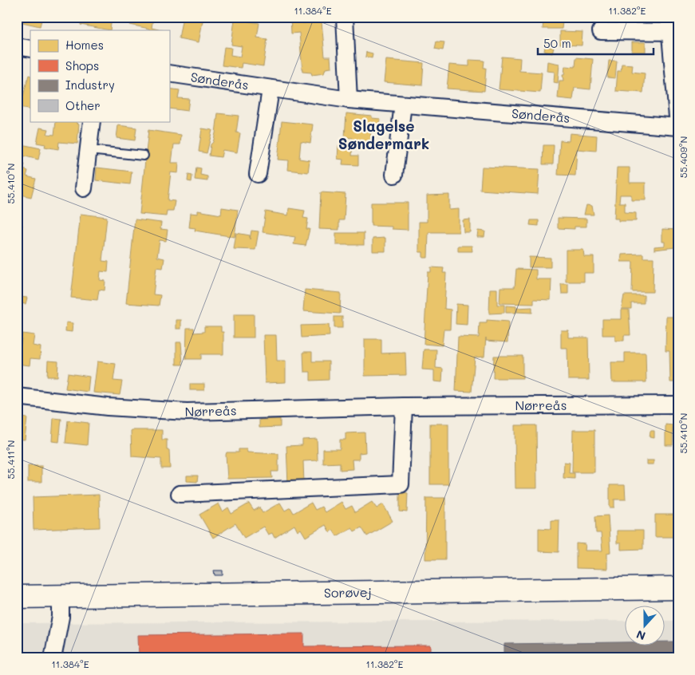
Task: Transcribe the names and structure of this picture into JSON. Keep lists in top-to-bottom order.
{
  "streets": {
    "street": ["Sønderås", "Nørreås", "Sorøvej"]
  },
  "districts": ["Slagelse Søndermark"],
  "legend": [
    "Homes",
    "Shops",
    "Industry",
    "Other"
  ],
  "scale_bar": "50 m",
  "north": "bottom",
  "coordinates": [
    "11.384°E",
    "11.382°E",
    "55.409°N",
    "55.410°N",
    "55.411°N"
  ]
}
